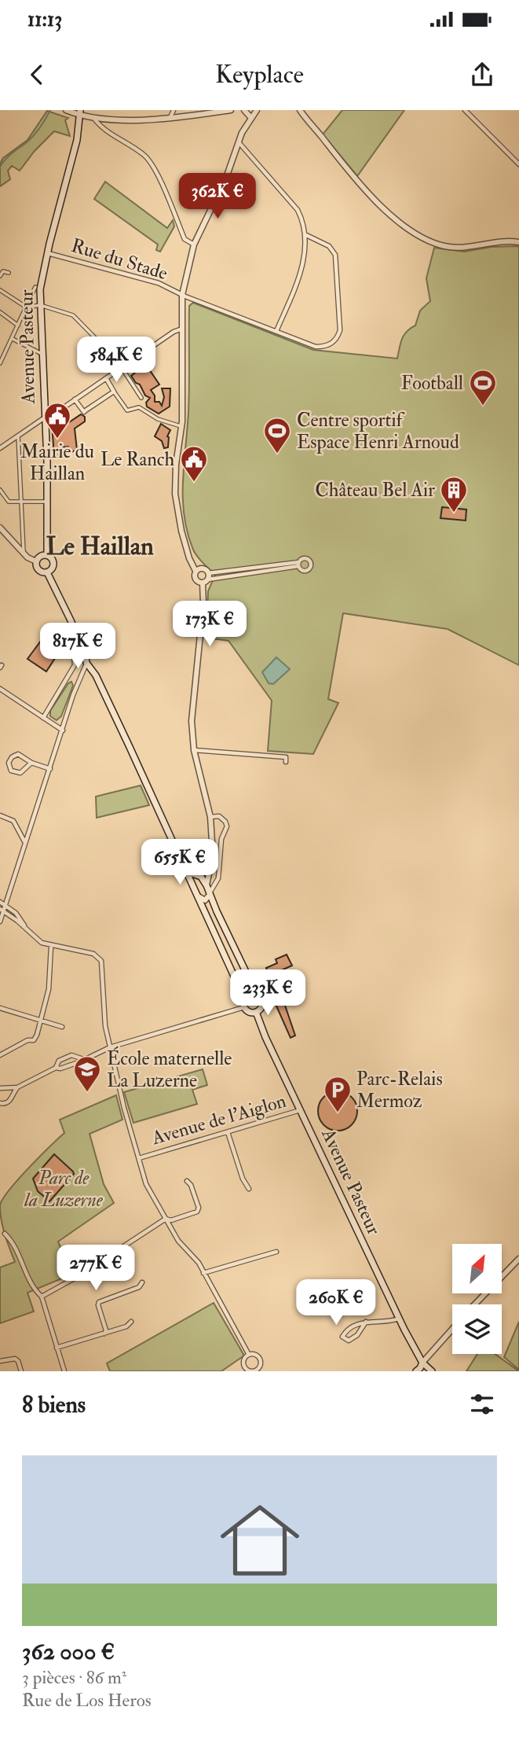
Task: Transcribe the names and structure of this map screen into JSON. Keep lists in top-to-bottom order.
{
  "streets": {
    "main road": ["Avenue Pasteur"],
    "street": ["Rue du Stade", "Avenue de l'Aiglon"]
  },
  "crossings": [
    ["Rue du Stade", "Avenue Pasteur"],
    ["Avenue Pasteur", "Avenue de l'Aiglon"]
  ],
  "districts": ["Le Haillan"],
  "parks": ["Parc de la Luzerne"],
  "places": {
    "sports": ["Football", "Centre sportif Espace Henri Arnoud"],
    "public building": ["Mairie du Haillan", "Le Ranch"],
    "building": ["Château Bel Air"],
    "school or university": ["École maternelle La Luzerne"],
    "parking": ["Parc-Relais Mermoz"]
  },
  "north": "top right",
  "page": {
    "status": "11:13",
    "header": "Keyplace",
    "price": [
      "362K €",
      "584K €",
      "173K €",
      "817K €",
      "655K €",
      "233K €",
      "277K €",
      "260K €"
    ],
    "heading": "8 biens",
    "list": [
      {
        "name": "362 000 €",
        "note": "3 pièces · 86 m² · Rue de Los Heros"
      }
    ]
  }
}
